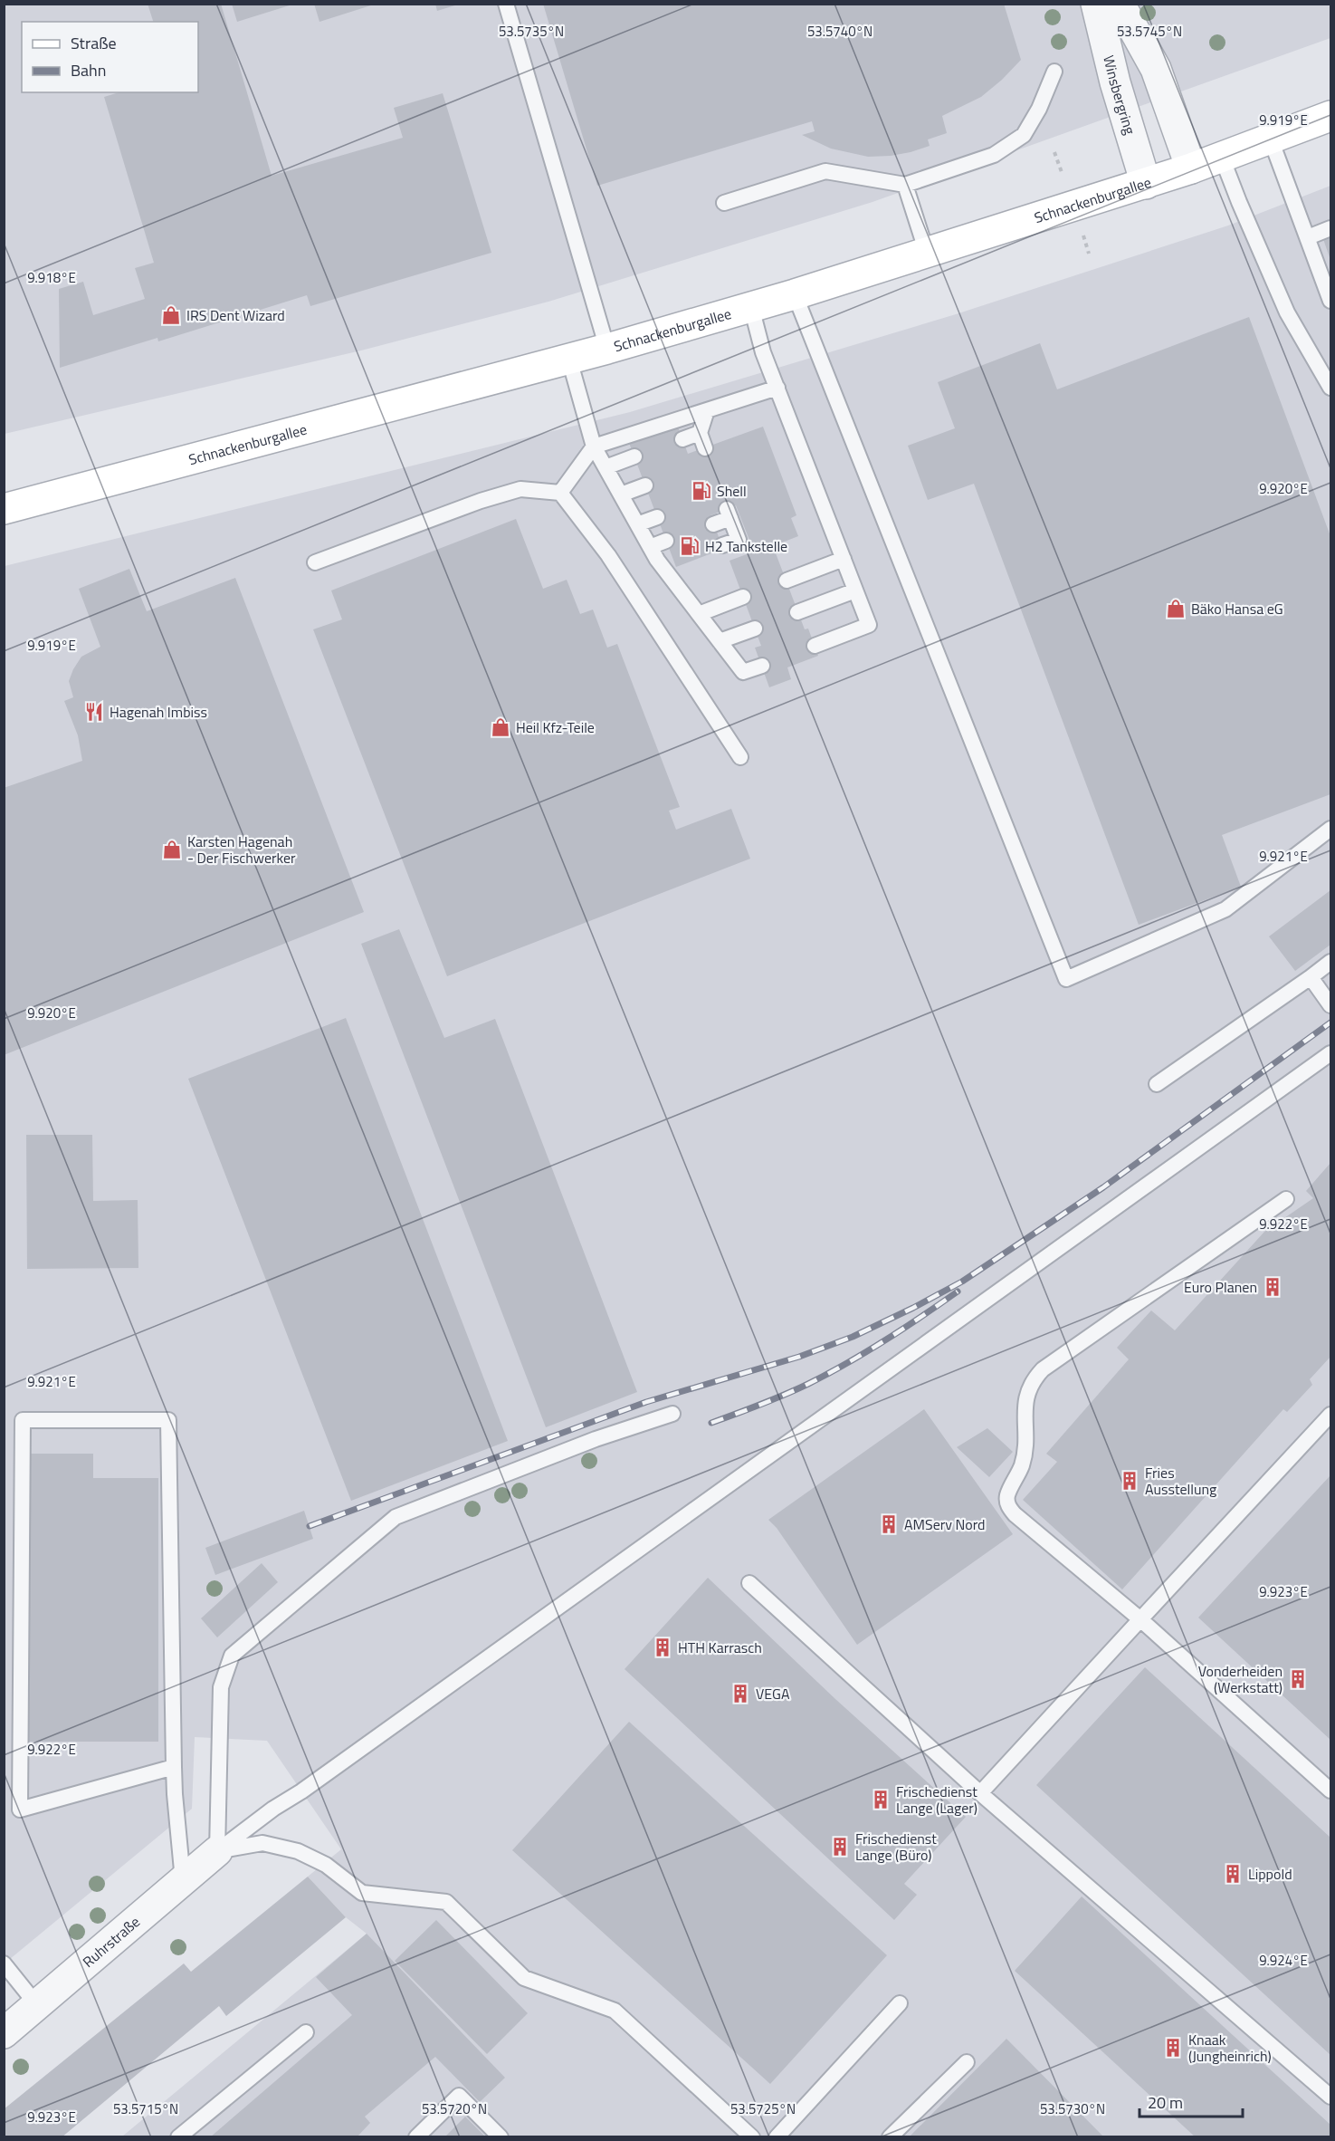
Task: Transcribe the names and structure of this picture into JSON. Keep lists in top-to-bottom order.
{
  "streets": {
    "main road": ["Schnackenburgallee"],
    "street": ["Winsbergring", "Ruhrstraße"]
  },
  "crossings": [
    ["Winsbergring", "Schnackenburgallee"]
  ],
  "places": {
    "shop": [
      "IRS Dent Wizard",
      "Bäko Hansa eG",
      "Heil Kfz-Teile",
      "Karsten Hagenah - Der Fischwerker"
    ],
    "fuel station": ["Shell", "H2 Tankstelle"],
    "restaurant": ["Hagenah Imbiss"],
    "building": [
      "Euro Planen",
      "Fries Ausstellung",
      "AMServ Nord",
      "HTH Karrasch",
      "Vonderheiden (Werkstatt)",
      "VEGA",
      "Frischedienst Lange (Lager)",
      "Frischedienst Lange (Büro)",
      "Lippold",
      "Knaak (Jungheinrich)"
    ]
  },
  "legend": ["Straße", "Bahn"],
  "scale_bar": "20 m",
  "coordinates": [
    "53.5735°N",
    "53.5740°N",
    "53.5745°N",
    "9.919°E",
    "9.918°E",
    "9.920°E",
    "9.921°E",
    "9.922°E",
    "9.923°E",
    "9.924°E",
    "53.5715°N",
    "53.5720°N",
    "53.5725°N",
    "53.5730°N"
  ]
}
